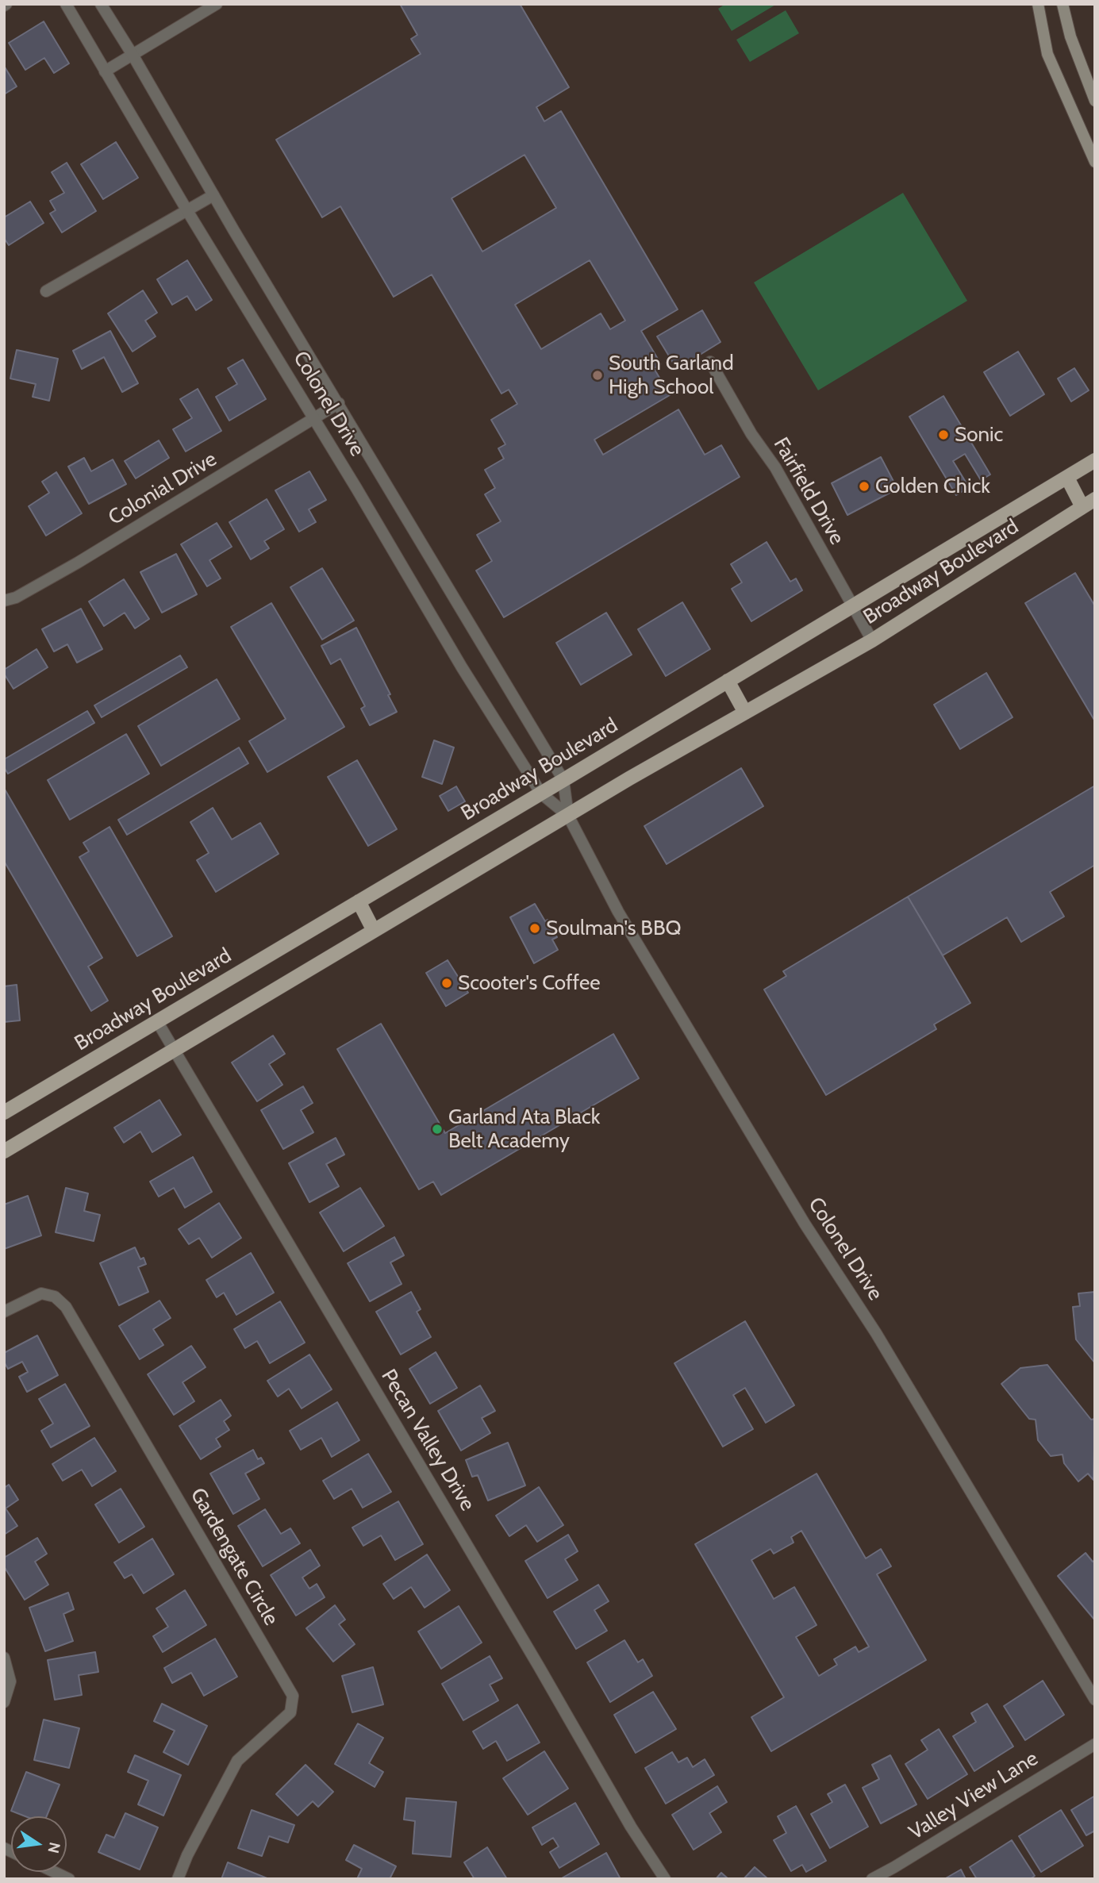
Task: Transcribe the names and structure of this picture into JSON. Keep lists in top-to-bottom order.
{
  "streets": {
    "main road": ["Broadway Boulevard"],
    "street": [
      "Colonel Drive",
      "Colonial Drive",
      "Fairfield Drive",
      "Pecan Valley Drive",
      "Gardengate Circle",
      "Valley View Lane"
    ]
  },
  "crossings": [
    ["Colonel Drive", "Colonial Drive"],
    ["Colonel Drive", "Broadway Boulevard"],
    ["Fairfield Drive", "Broadway Boulevard"],
    ["Broadway Boulevard", "Pecan Valley Drive"]
  ],
  "places": [
    "South Garland High School",
    "Sonic",
    "Golden Chick",
    "Soulman's BBQ",
    "Scooter's Coffee",
    "Garland Ata Black Belt Academy"
  ],
  "north": "right"
}
